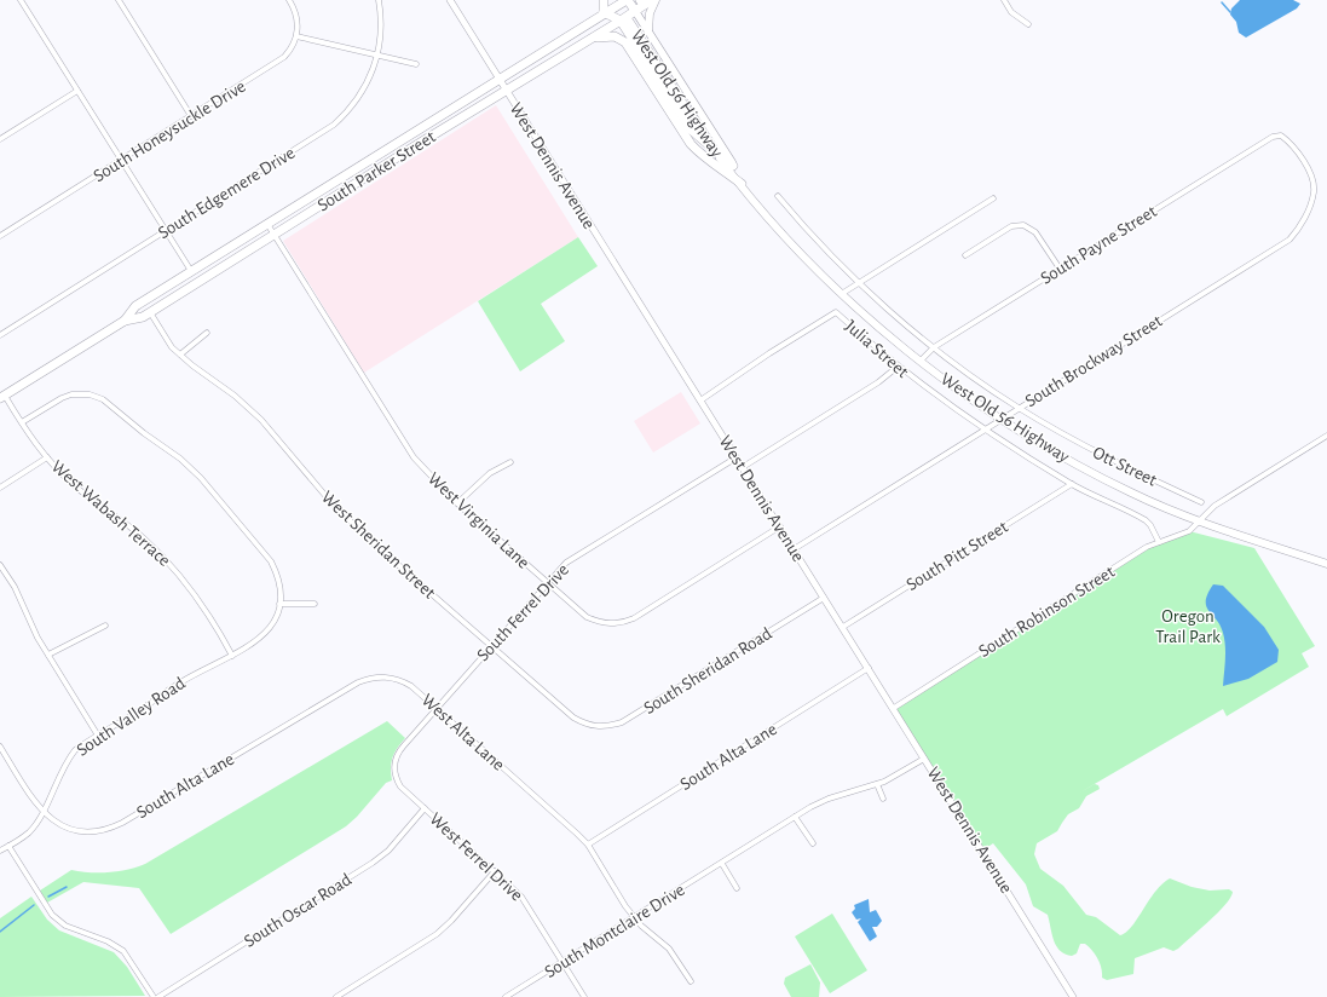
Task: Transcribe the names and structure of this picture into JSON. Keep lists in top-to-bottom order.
{
  "streets": {
    "main road": ["West Old 56 Highway", "South Parker Street"],
    "street": [
      "South Honeysuckle Drive",
      "West Dennis Avenue",
      "South Edgemere Drive",
      "South Payne Street",
      "Julia Street",
      "South Brockway Street",
      "Ott Street",
      "West Wabash Terrace",
      "West Virginia Lane",
      "West Sheridan Street",
      "South Pitt Street",
      "South Robinson Street",
      "South Ferrel Drive",
      "South Sheridan Road",
      "South Valley Road",
      "West Alta Lane",
      "South Alta Lane",
      "West Ferrel Drive",
      "South Oscar Road",
      "South Montclaire Drive"
    ]
  },
  "crossings": [
    ["West Old 56 Highway", "South Parker Street"],
    ["West Old 56 Highway", "South Payne Street"],
    ["West Old 56 Highway", "South Brockway Street"],
    ["West Old 56 Highway", "South Robinson Street"],
    ["West Dennis Avenue", "South Parker Street"],
    ["West Dennis Avenue", "Julia Street"],
    ["West Dennis Avenue", "South Brockway Street"],
    ["West Dennis Avenue", "West Virginia Lane"],
    ["West Dennis Avenue", "South Pitt Street"],
    ["West Dennis Avenue", "South Robinson Street"],
    ["West Dennis Avenue", "South Ferrel Drive"],
    ["West Dennis Avenue", "South Sheridan Road"],
    ["West Dennis Avenue", "South Alta Lane"],
    ["West Dennis Avenue", "South Montclaire Drive"],
    ["South Parker Street", "West Wabash Terrace"],
    ["South Parker Street", "West Virginia Lane"],
    ["South Parker Street", "West Sheridan Street"],
    ["South Payne Street", "South Brockway Street"],
    ["South Payne Street", "Ott Street"],
    ["Julia Street", "South Brockway Street"],
    ["Julia Street", "South Pitt Street"],
    ["Julia Street", "South Robinson Street"],
    ["South Brockway Street", "Ott Street"],
    ["West Wabash Terrace", "South Valley Road"],
    ["West Virginia Lane", "South Ferrel Drive"],
    ["West Sheridan Street", "South Ferrel Drive"],
    ["West Sheridan Street", "South Sheridan Road"],
    ["South Ferrel Drive", "West Alta Lane"],
    ["South Ferrel Drive", "West Ferrel Drive"],
    ["South Valley Road", "South Alta Lane"],
    ["West Alta Lane", "South Alta Lane"],
    ["West Ferrel Drive", "South Oscar Road"],
    ["West Ferrel Drive", "South Montclaire Drive"]
  ],
  "parks": ["Oregon Trail Park"]
}
